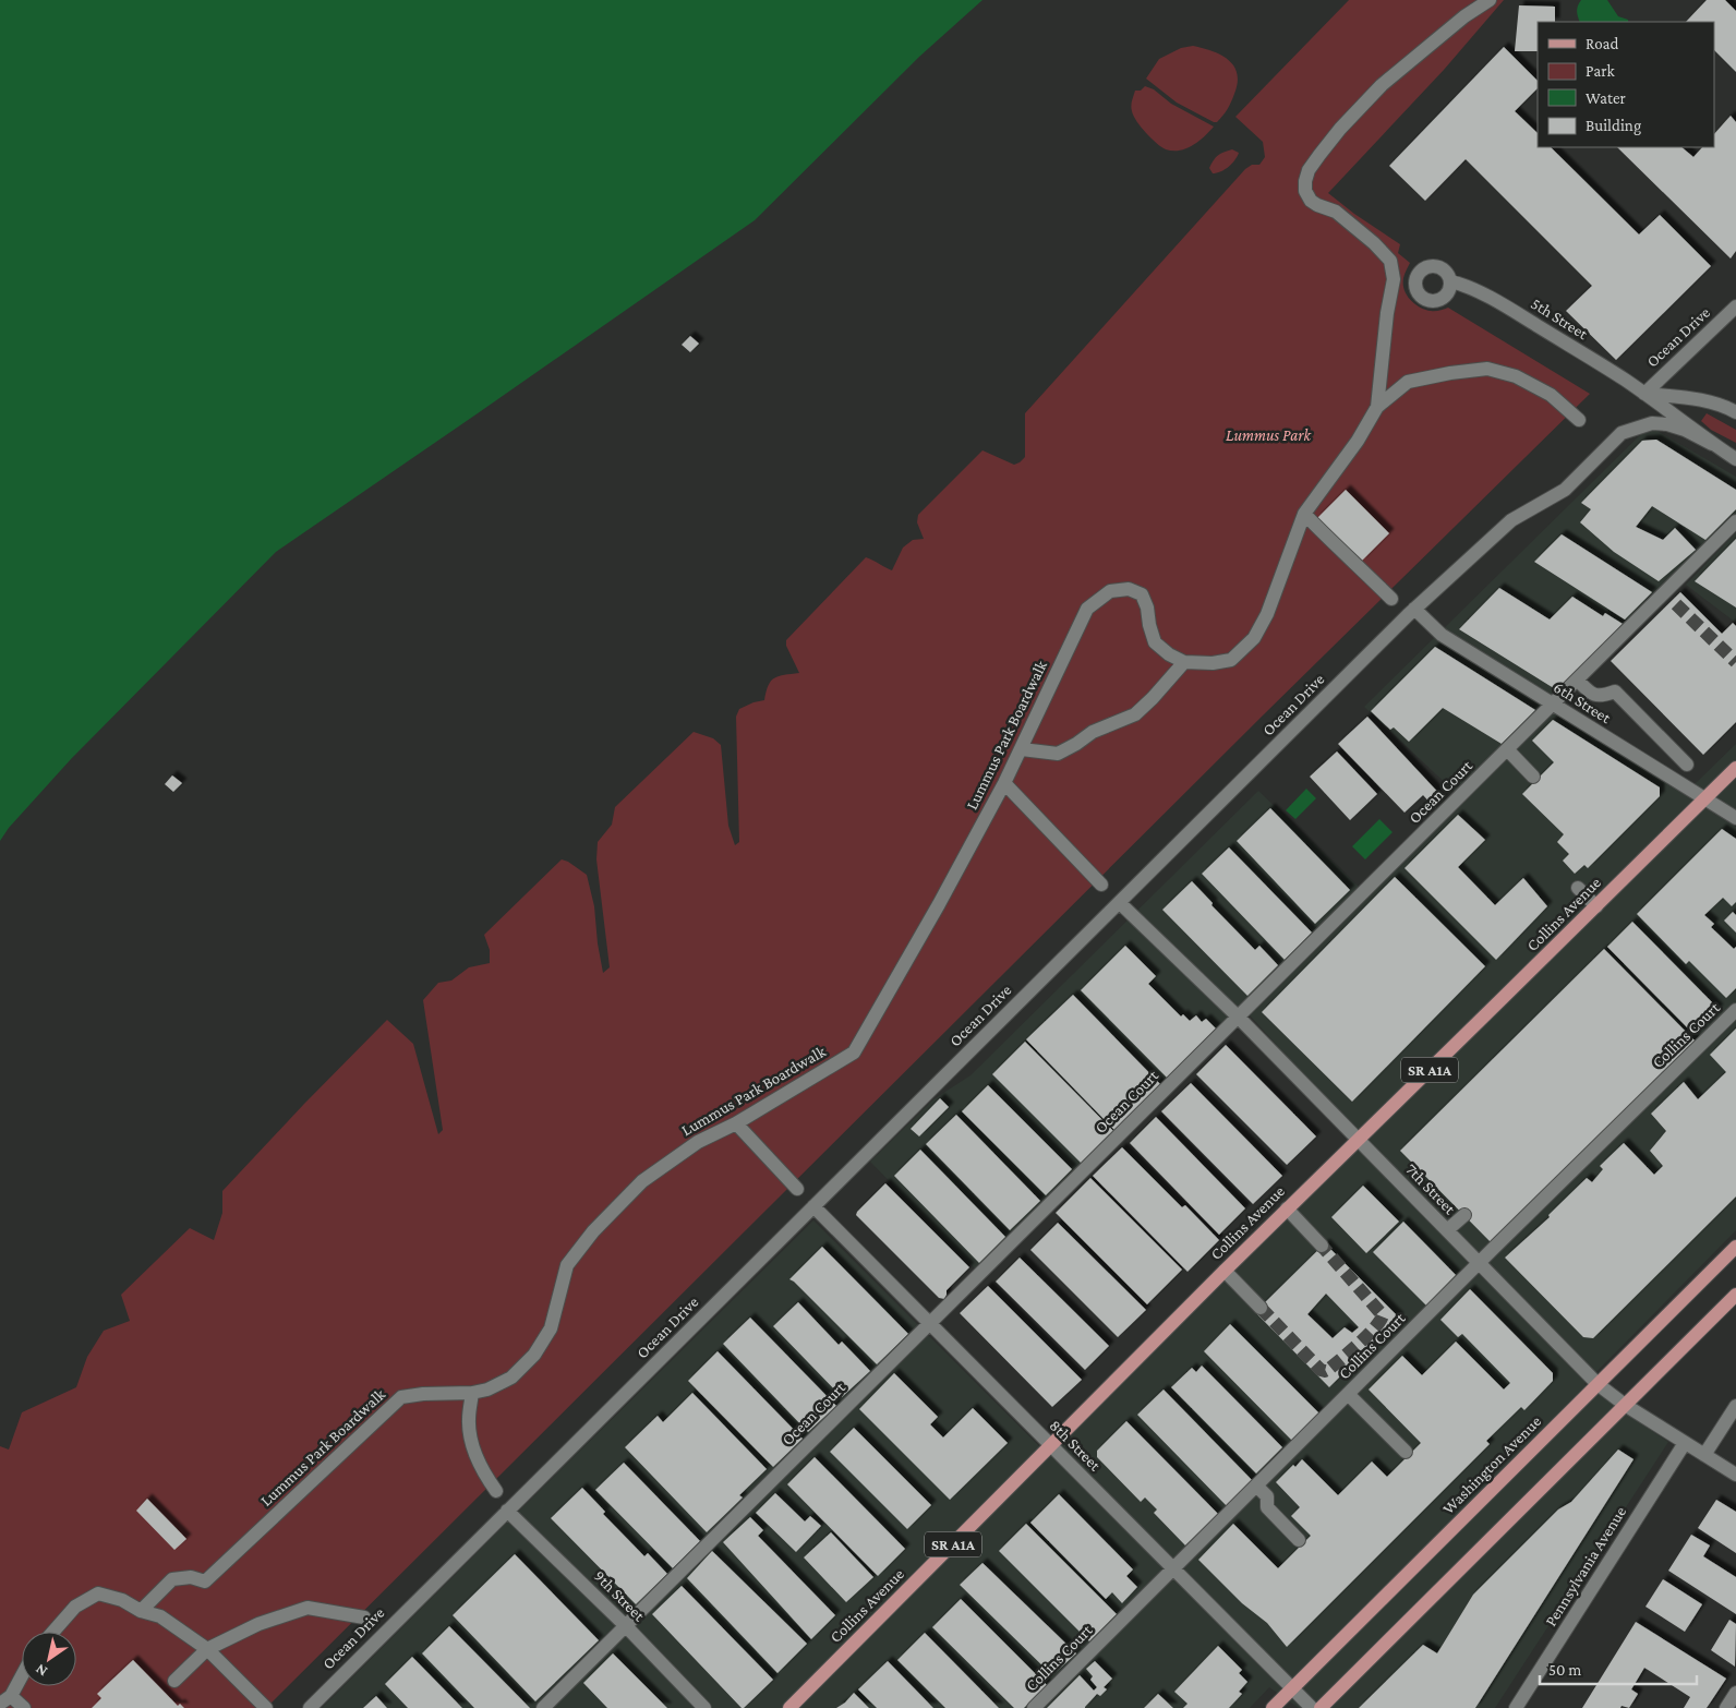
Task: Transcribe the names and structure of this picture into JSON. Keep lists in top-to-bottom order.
{
  "streets": {
    "main road": ["Collins Avenue", "SR A1A", "Washington Avenue"],
    "street": [
      "5th Street",
      "Ocean Drive",
      "6th Street",
      "Lummus Park Boardwalk",
      "Ocean Court",
      "Collins Court",
      "7th Street",
      "8th Street",
      "Pennsylvania Avenue",
      "9th Street"
    ]
  },
  "crossings": [
    ["5th Street", "Ocean Drive"],
    ["Ocean Drive", "6th Street"],
    ["Ocean Drive", "7th Street"],
    ["Ocean Drive", "8th Street"],
    ["Ocean Drive", "9th Street"],
    ["6th Street", "Ocean Court"],
    ["6th Street", "Collins Avenue"],
    ["Ocean Court", "7th Street"],
    ["Ocean Court", "8th Street"],
    ["Ocean Court", "9th Street"],
    ["Collins Avenue", "7th Street"],
    ["Collins Avenue", "8th Street"],
    ["Collins Court", "7th Street"],
    ["Collins Court", "8th Street"],
    ["7th Street", "Washington Avenue"],
    ["7th Street", "Pennsylvania Avenue"],
    ["8th Street", "Washington Avenue"]
  ],
  "parks": ["Lummus Park"],
  "legend": [
    "Road",
    "Park",
    "Water",
    "Building"
  ],
  "scale_bar": "50 m",
  "north": "bottom left"
}
